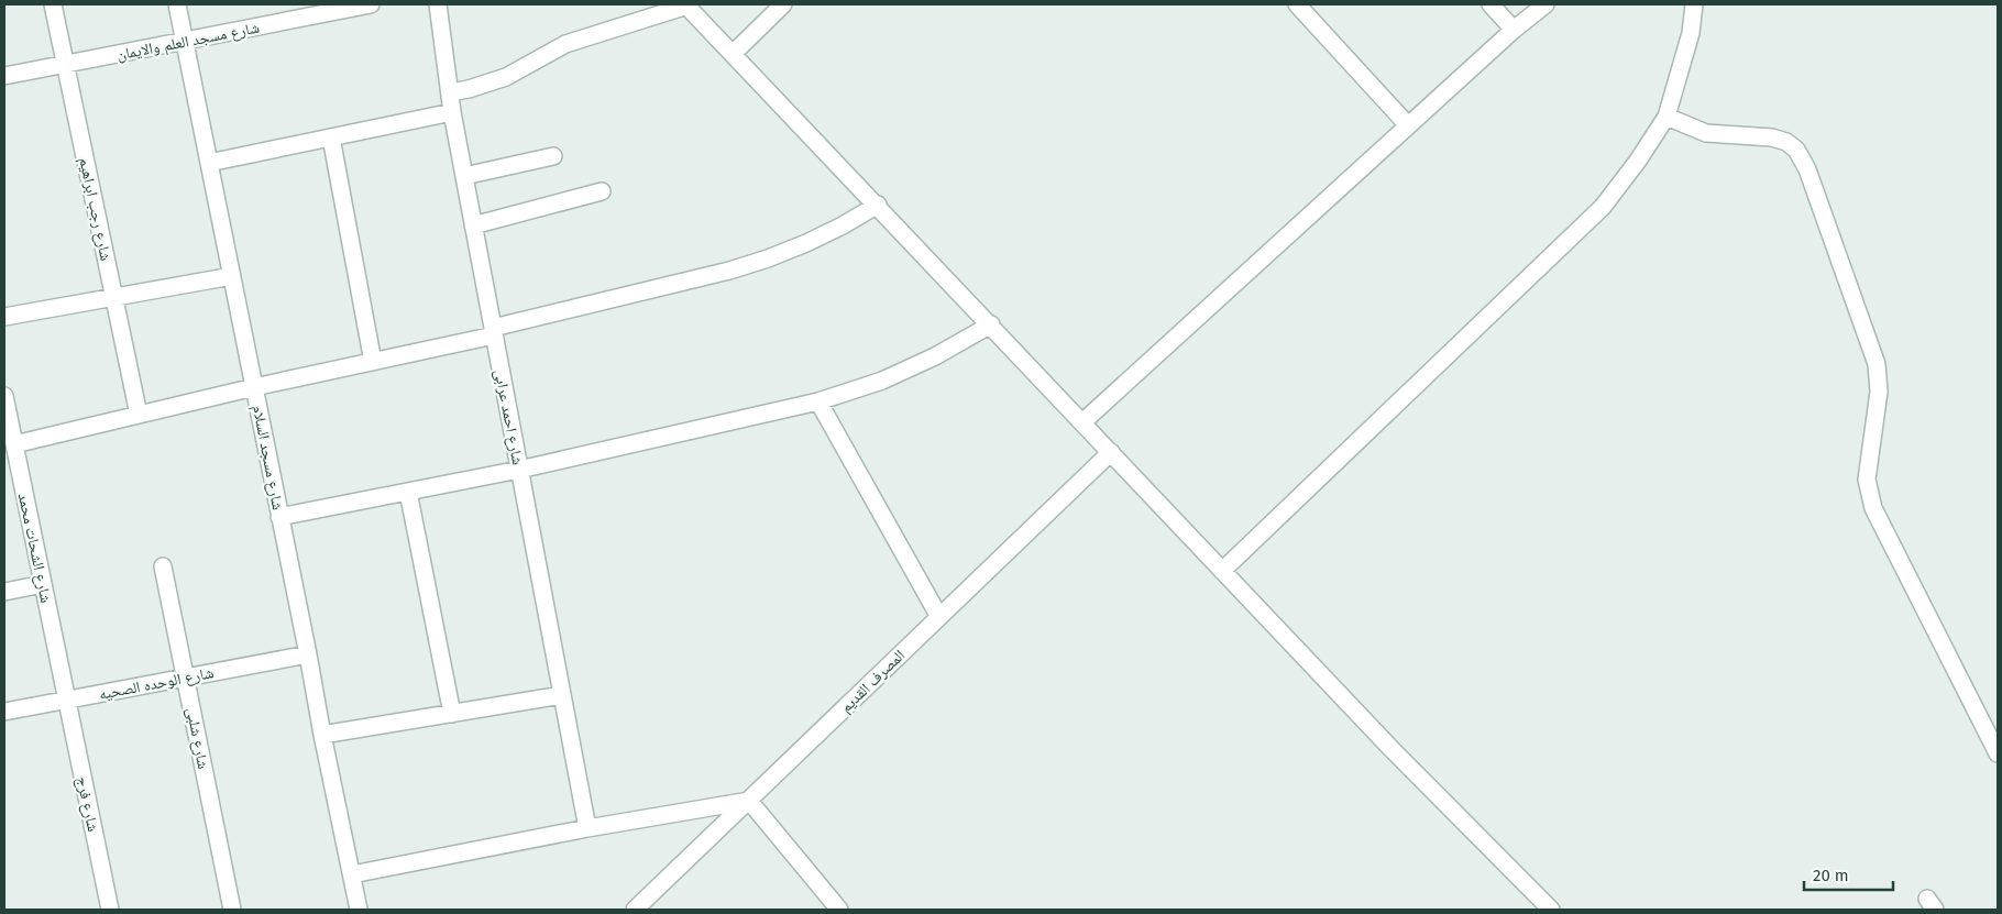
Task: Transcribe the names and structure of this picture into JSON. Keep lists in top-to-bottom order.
{
  "streets": {
    "street": [
      "شارع مسجد العلم والايمان",
      "شارع رجب ابراهيم",
      "شارع احمد عرابى",
      "شارع مسجد السلام",
      "شارع الشحات محمد",
      "المصرف القديم",
      "شارع الوحده الصحيه",
      "شارع شلبى",
      "شارع فرج"
    ]
  },
  "crossings": [
    ["شارع مسجد العلم والايمان", "شارع رجب ابراهيم"],
    ["شارع مسجد العلم والايمان", "شارع مسجد السلام"],
    ["شارع مسجد السلام", "شارع الوحده الصحيه"],
    ["شارع الشحات محمد", "شارع الوحده الصحيه"],
    ["شارع الشحات محمد", "شارع فرج"],
    ["شارع الوحده الصحيه", "شارع شلبى"],
    ["شارع الوحده الصحيه", "شارع فرج"]
  ],
  "scale_bar": "20 m"
}
